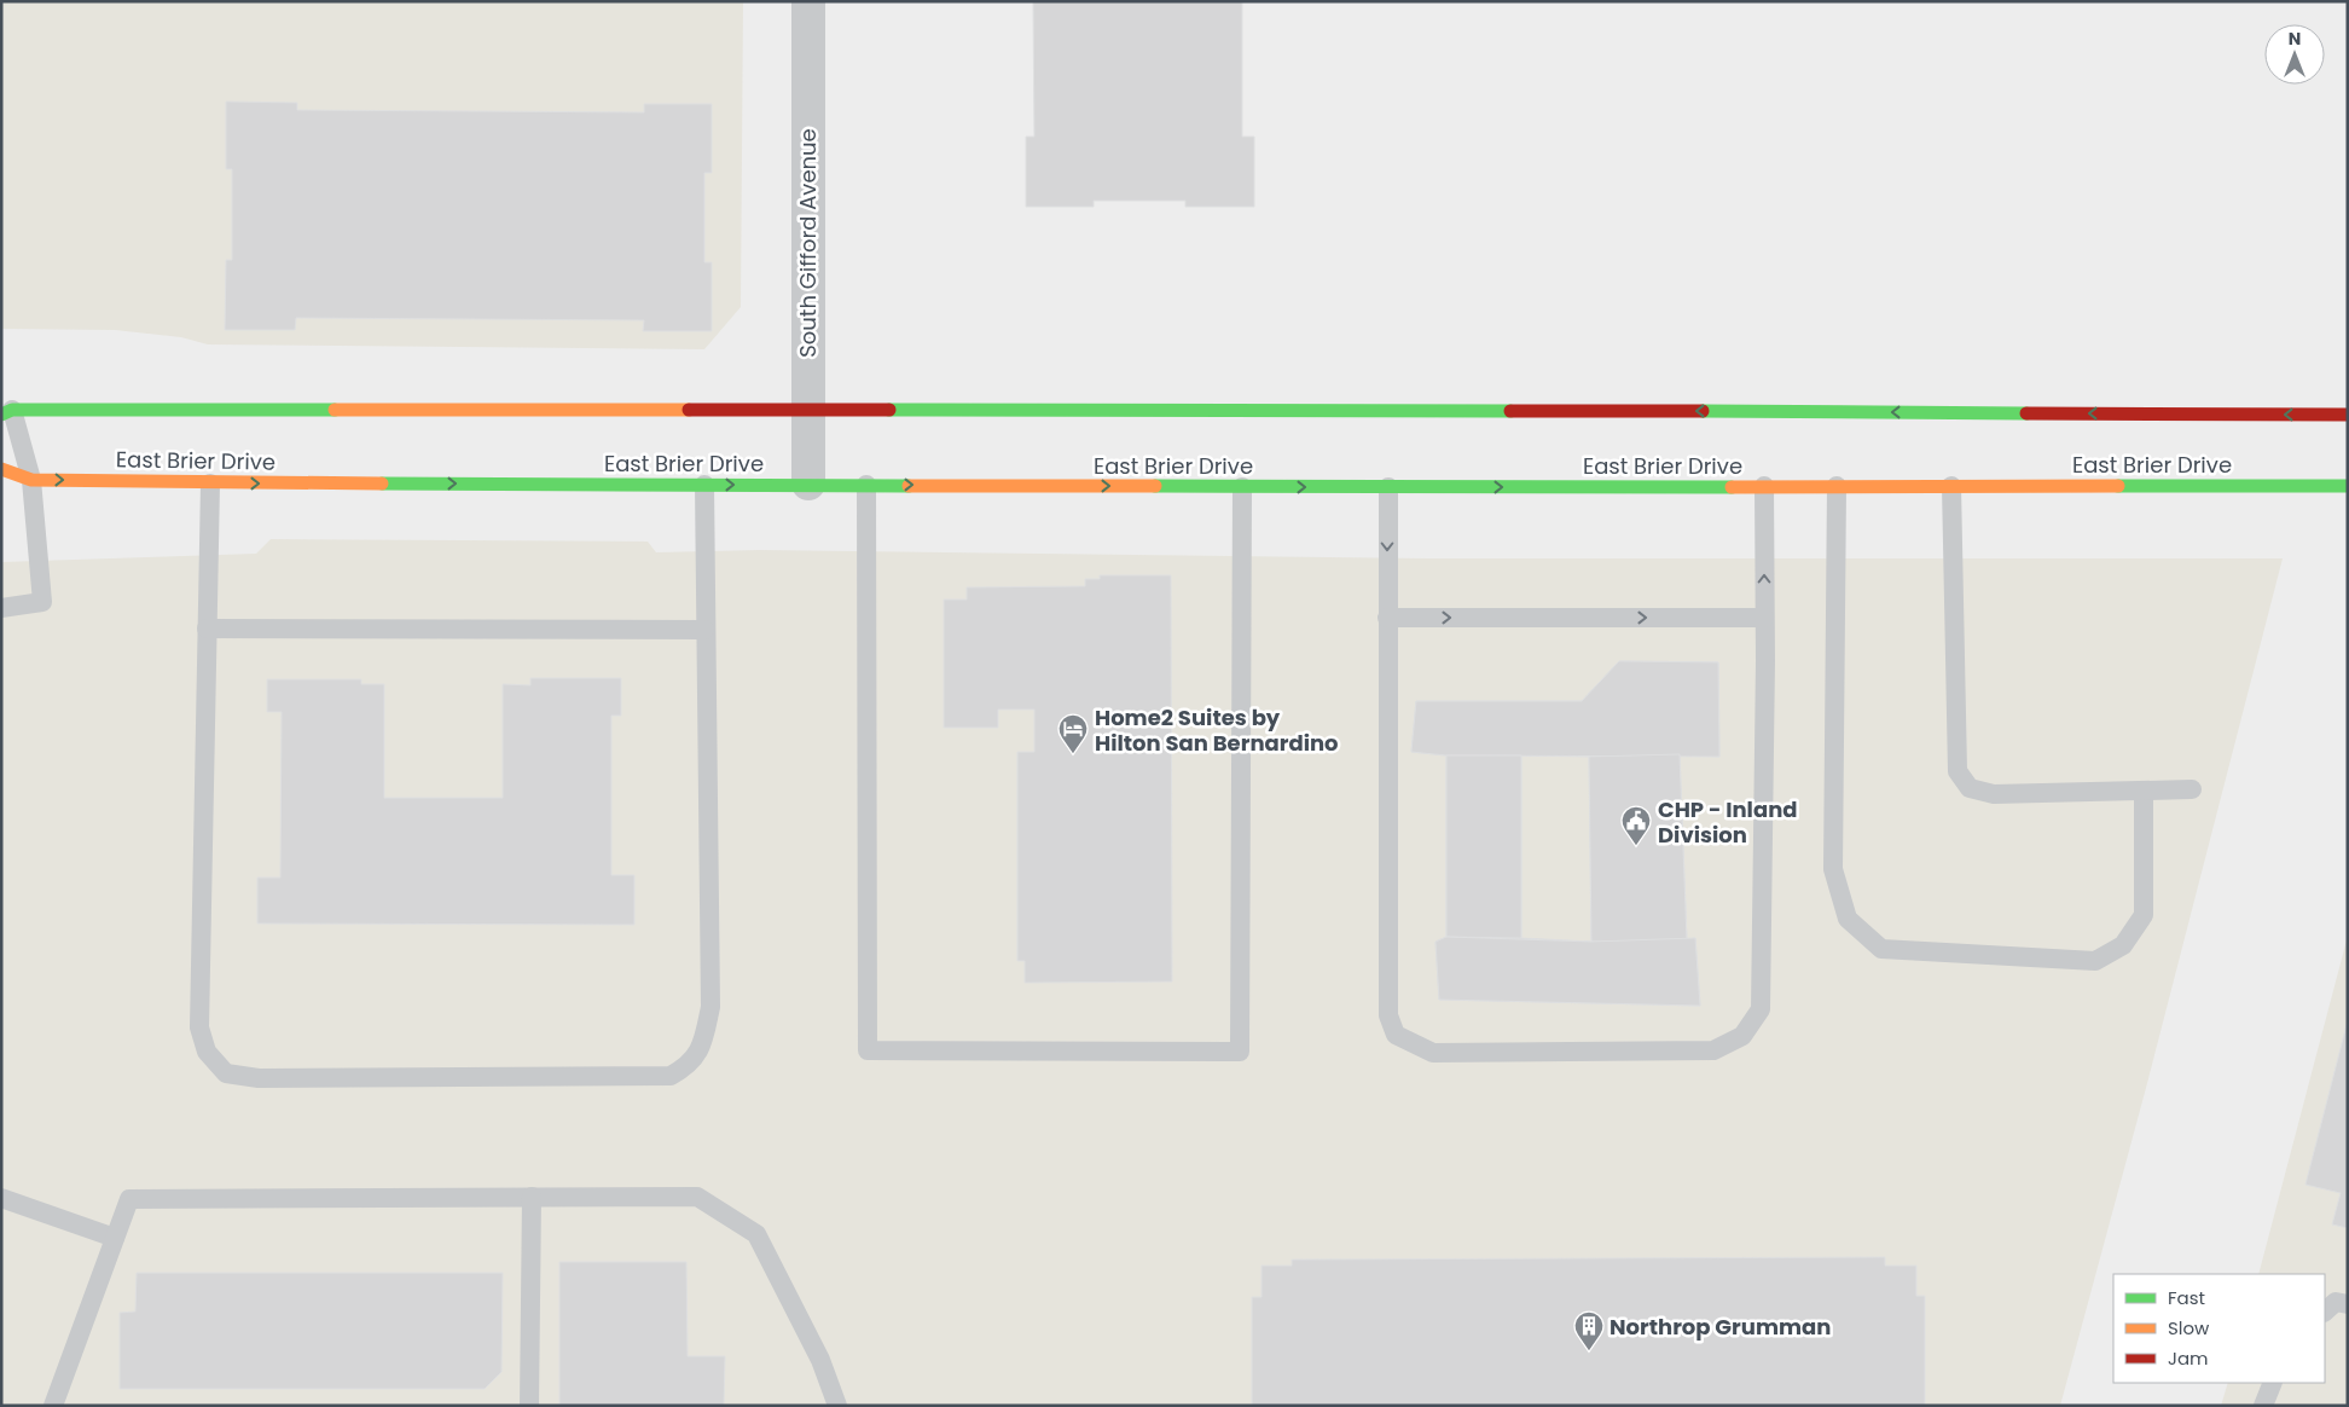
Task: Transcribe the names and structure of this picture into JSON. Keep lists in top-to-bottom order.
{
  "streets": {
    "street": ["South Gifford Avenue", "East Brier Drive"]
  },
  "crossings": [
    ["South Gifford Avenue", "East Brier Drive"]
  ],
  "places": {
    "hotel": ["Home2 Suites by Hilton San Bernardino"],
    "public building": ["CHP - Inland Division"],
    "building": ["Northrop Grumman"]
  },
  "legend": ["Fast", "Slow", "Jam"],
  "north": "top"
}
